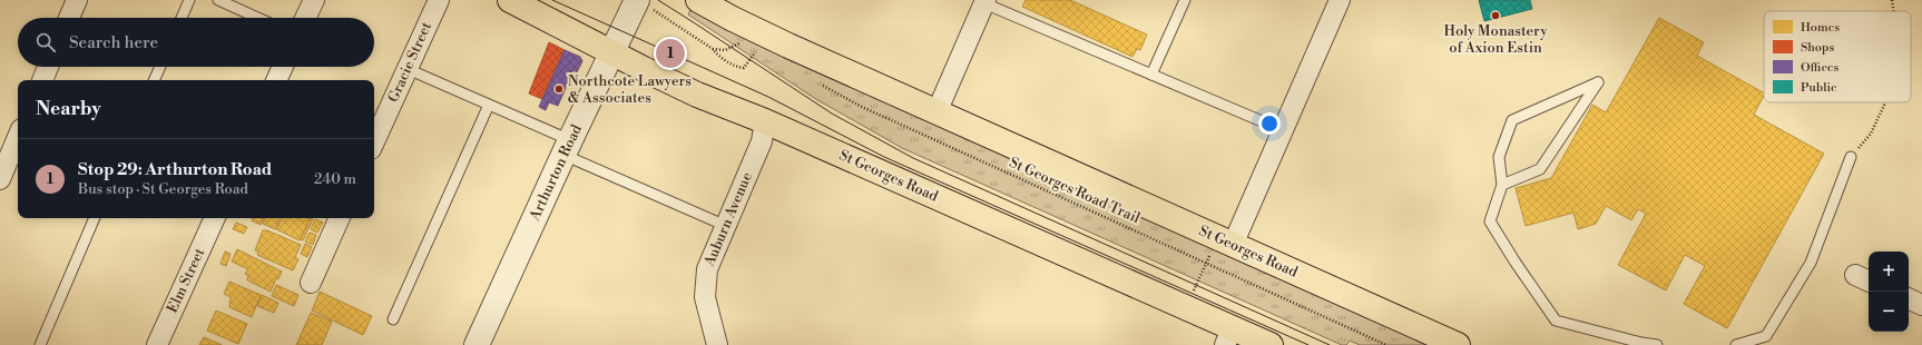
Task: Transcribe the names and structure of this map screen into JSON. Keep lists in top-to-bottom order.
{
  "streets": {
    "highway": ["St Georges Road"],
    "street": [
      "Gracie Street",
      "Arthurton Road",
      "Auburn Avenue",
      "Elm Street"
    ],
    "path": ["St Georges Road Trail"]
  },
  "crossings": [
    ["Arthurton Road", "St Georges Road"],
    ["St Georges Road", "Auburn Avenue"]
  ],
  "places": ["Holy Monastery of Axion Estin", "Northcote Lawyers & Associates"],
  "legend": [
    "Homes",
    "Shops",
    "Offices",
    "Public"
  ],
  "page": {
    "search": "Search here",
    "pins": "1",
    "heading": "Nearby",
    "list": [
      {
        "mark": "1",
        "name": "Stop 29: Arthurton Road",
        "note": "Bus stop · St Georges Road",
        "value": "240 m"
      }
    ],
    "map_buttons": ["+", "−"]
  }
}
